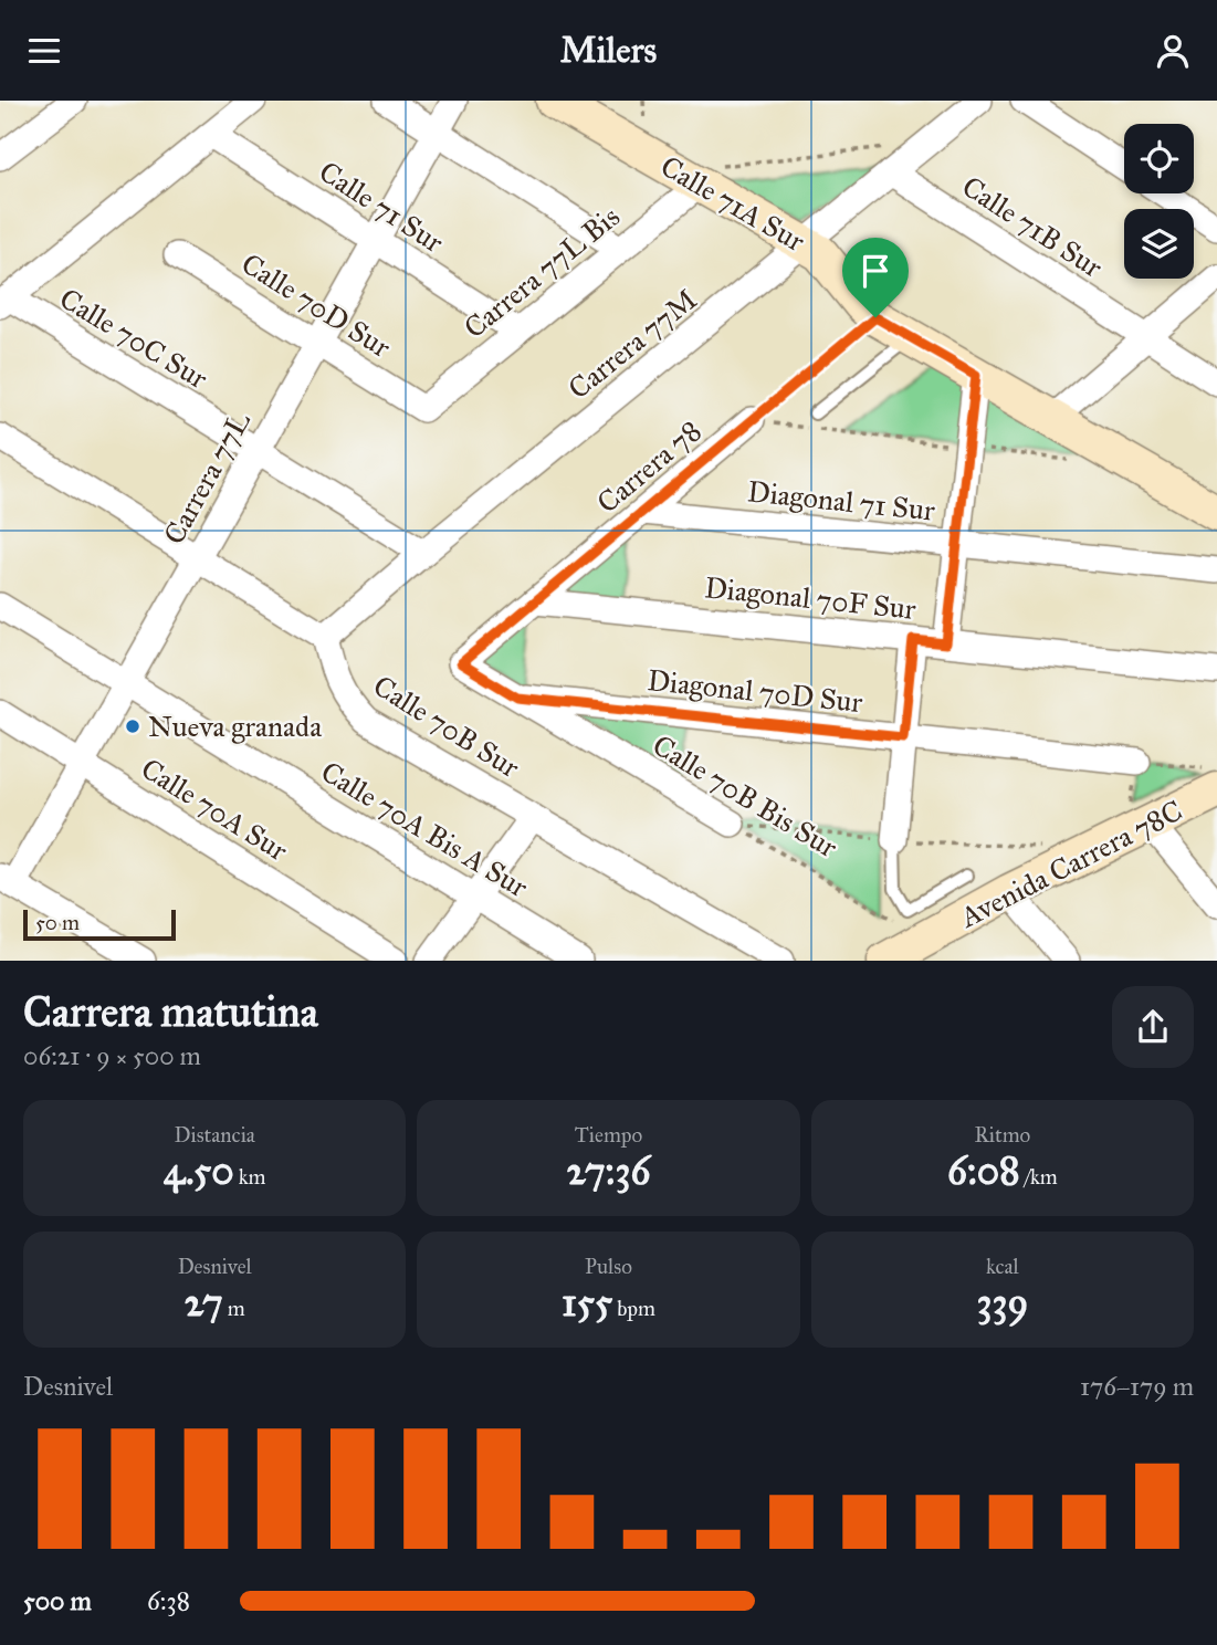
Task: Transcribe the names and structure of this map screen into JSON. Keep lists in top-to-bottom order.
{
  "streets": {
    "street": [
      "Calle 71A Sur",
      "Calle 71 Sur",
      "Calle 71B Sur",
      "Carrera 77L Bis",
      "Calle 70D Sur",
      "Calle 70C Sur",
      "Carrera 77M",
      "Carrera 78",
      "Carrera 77L",
      "Diagonal 71 Sur",
      "Diagonal 70F Sur",
      "Diagonal 70D Sur",
      "Calle 70B Sur",
      "Calle 70B Bis Sur",
      "Calle 70A Sur",
      "Calle 70A Bis A Sur",
      "Avenida Carrera 78C"
    ]
  },
  "crossings": [
    ["Calle 71A Sur", "Carrera 77L Bis"],
    ["Calle 71A Sur", "Carrera 77M"],
    ["Calle 71 Sur", "Carrera 77L Bis"],
    ["Calle 71 Sur", "Carrera 77L"],
    ["Calle 71B Sur", "Carrera 77M"],
    ["Carrera 77L Bis", "Calle 70D Sur"],
    ["Calle 70D Sur", "Carrera 77L"],
    ["Calle 70C Sur", "Carrera 77M"],
    ["Calle 70C Sur", "Carrera 77L"],
    ["Carrera 77M", "Calle 70B Sur"],
    ["Carrera 78", "Diagonal 71 Sur"],
    ["Carrera 78", "Diagonal 70F Sur"],
    ["Carrera 78", "Calle 70B Bis Sur"],
    ["Carrera 77L", "Calle 70A Sur"],
    ["Carrera 77L", "Calle 70A Bis A Sur"],
    ["Diagonal 70D Sur", "Calle 70B Bis Sur"]
  ],
  "places": ["Nueva granada"],
  "scale_bar": "50 m",
  "page": {
    "header": "Milers",
    "scale": "50 m",
    "heading": ["Carrera matutina", "06:21 · 9 × 500 m"],
    "stats": [
      ["Distancia", "4.50 km"],
      ["Tiempo", "27:36"],
      ["Ritmo", "6:08 /km"],
      ["Desnivel", "27 m"],
      ["Pulso", "155 bpm"],
      ["kcal", "339"]
    ],
    "chart": ["Desnivel", "176–179 m"],
    "list": [
      {
        "name": "500 m",
        "note": "6:38"
      }
    ]
  }
}
